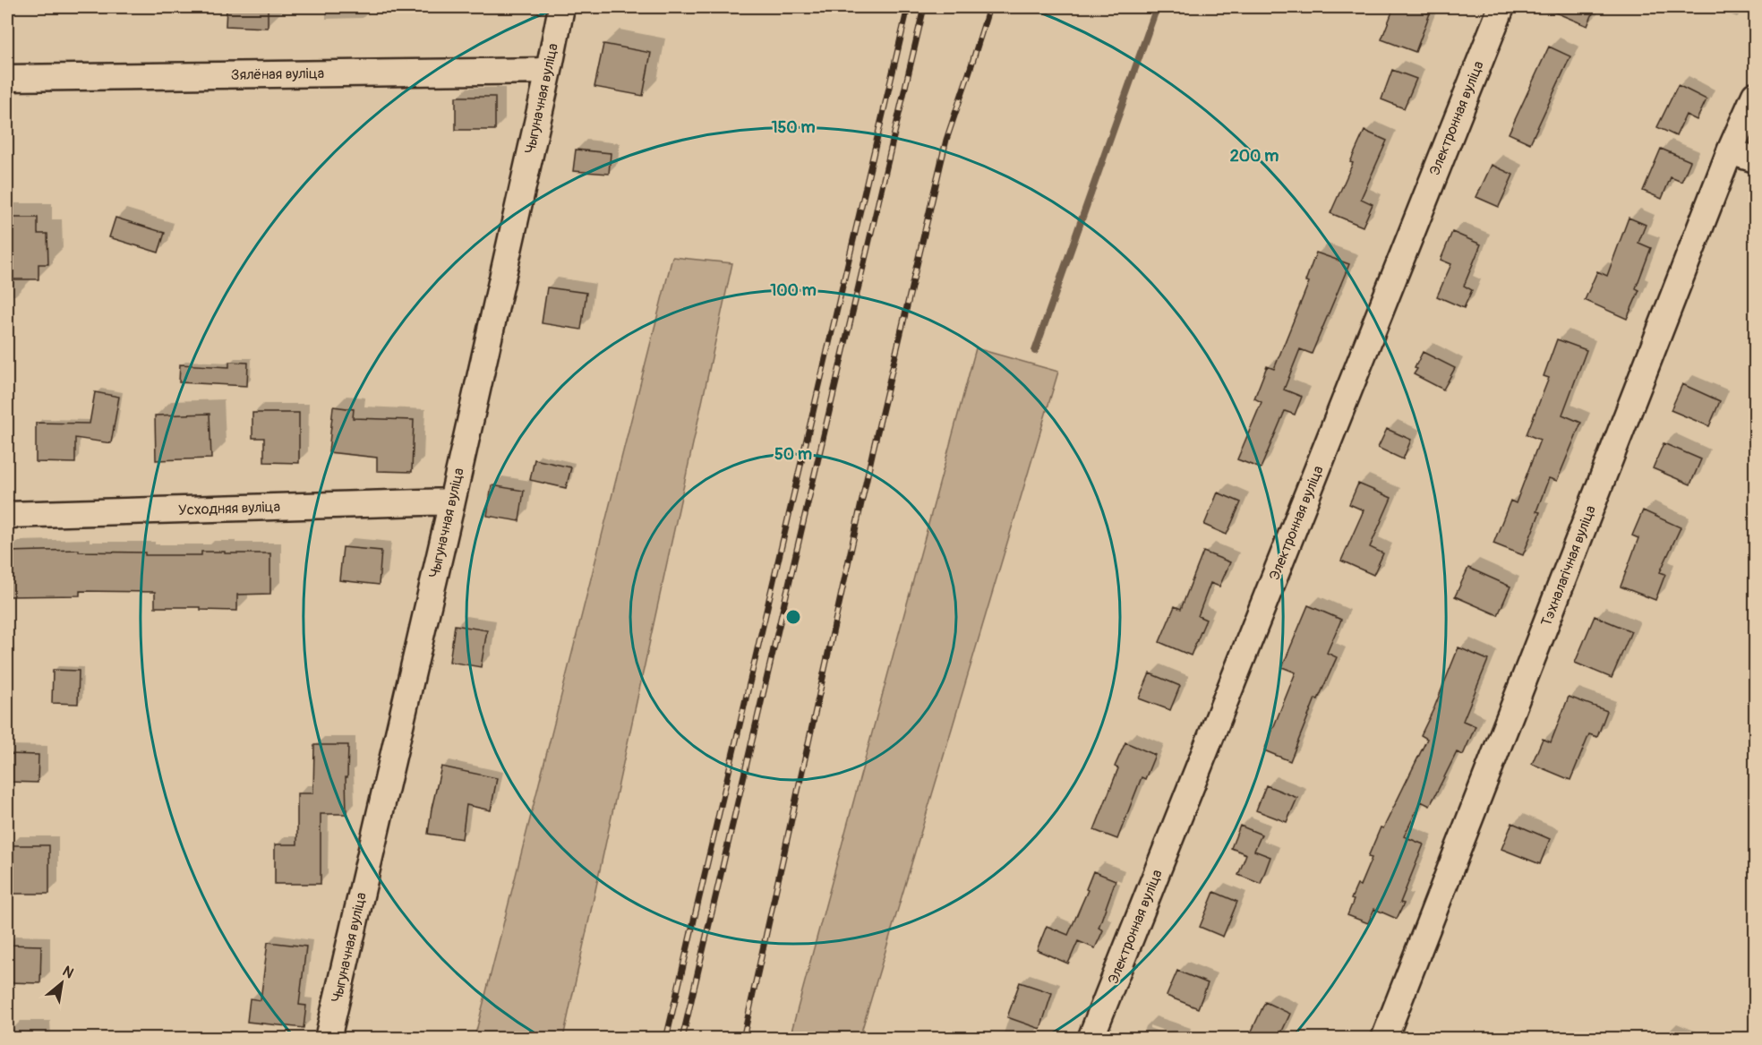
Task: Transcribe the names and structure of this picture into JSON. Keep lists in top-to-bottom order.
{
  "streets": {
    "street": [
      "Зялёная вуліца",
      "Чыгуначная вуліца",
      "Электронная вуліца",
      "Усходняя вуліца",
      "Тэхналагічная вуліца"
    ]
  },
  "crossings": [
    ["Зялёная вуліца", "Чыгуначная вуліца"],
    ["Чыгуначная вуліца", "Усходняя вуліца"]
  ],
  "north": "top right",
  "rings": [
    "150 m",
    "200 m",
    "100 m",
    "50 m"
  ]
}
